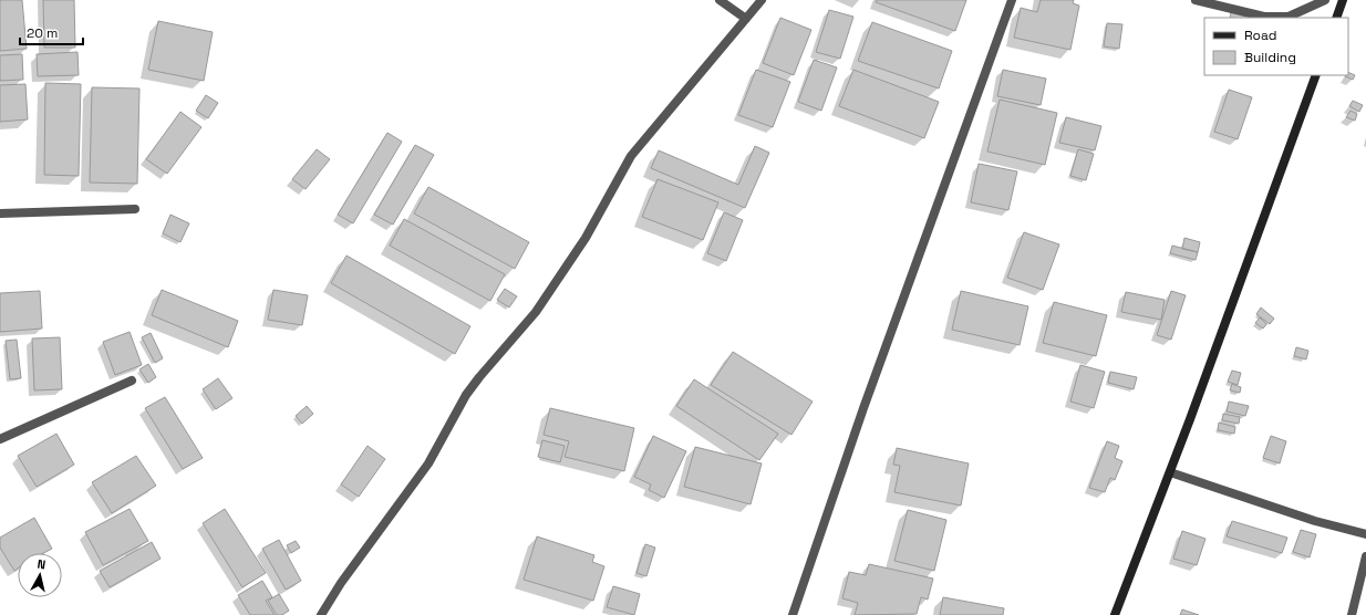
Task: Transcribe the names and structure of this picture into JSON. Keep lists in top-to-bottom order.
{
  "legend": ["Road", "Building"],
  "scale_bar": "20 m",
  "north": "top"
}
